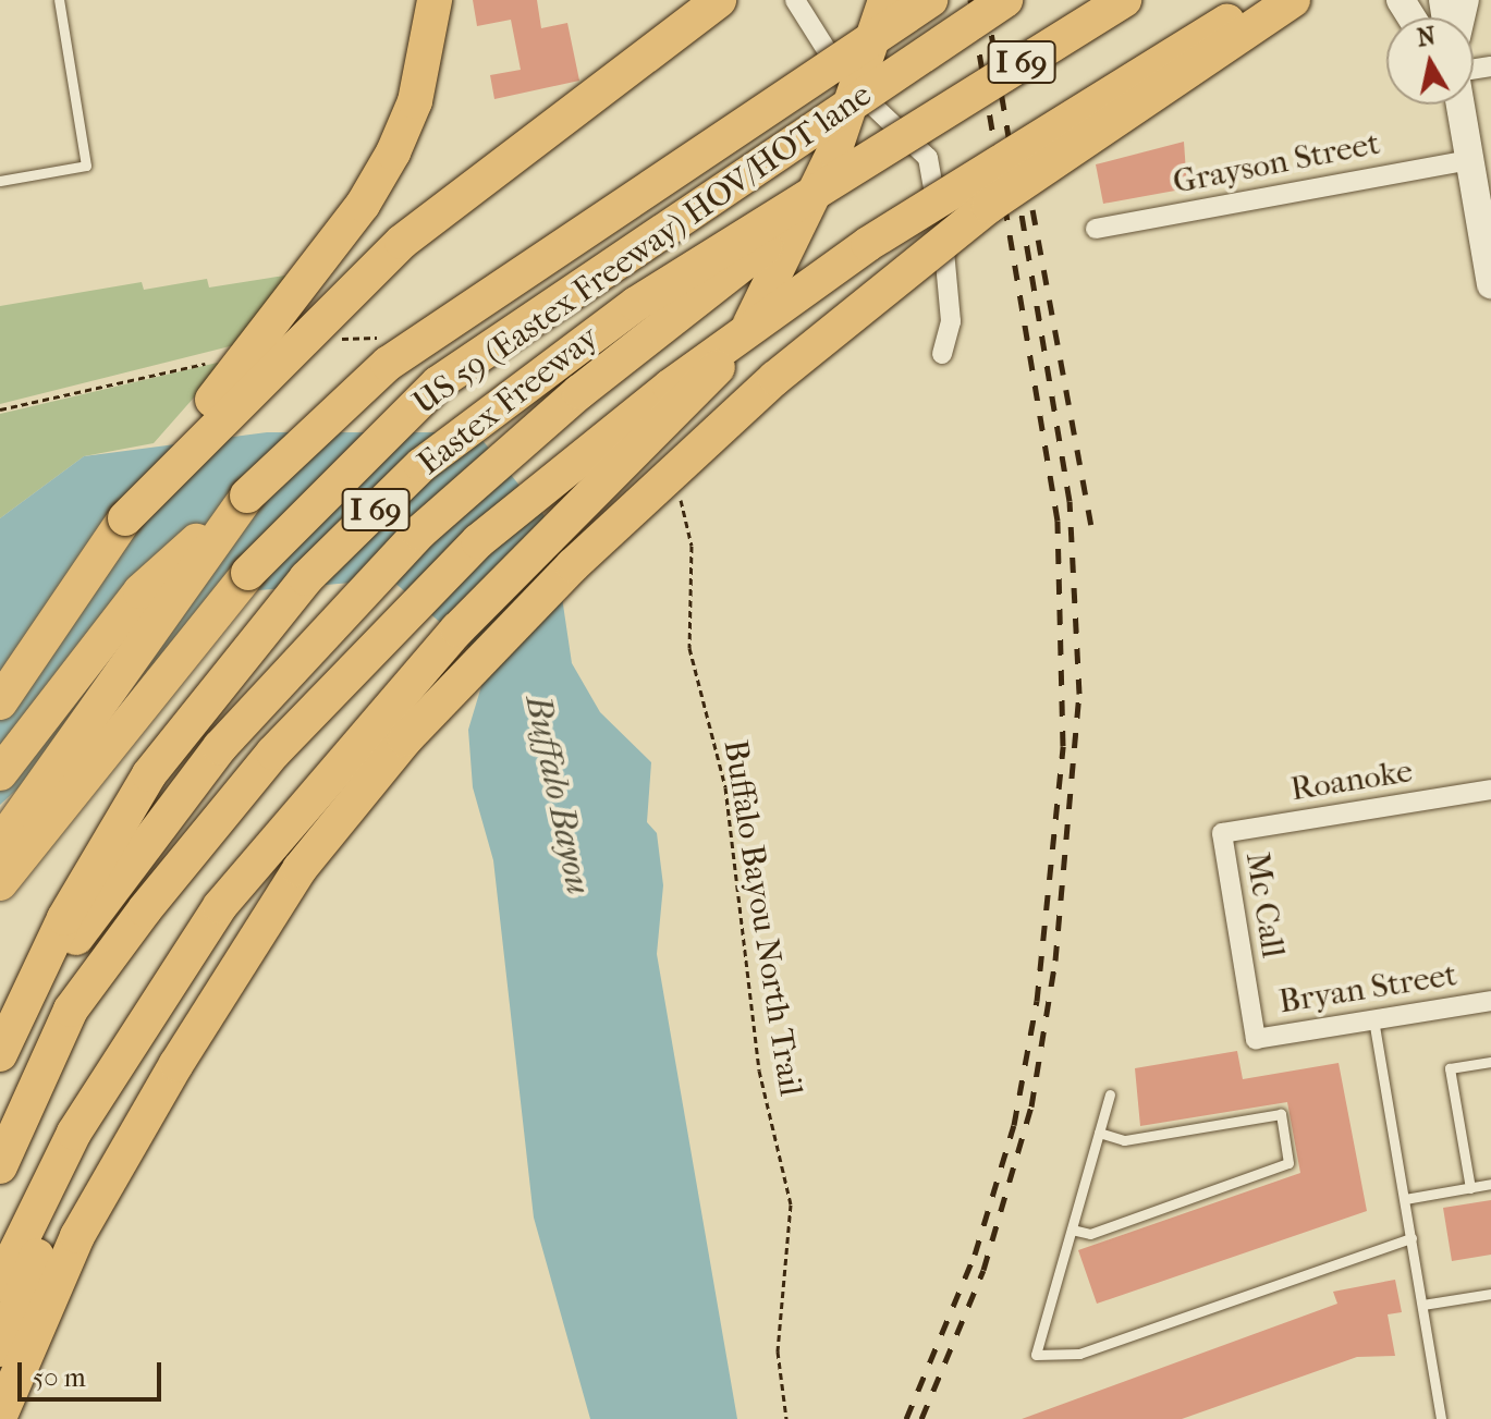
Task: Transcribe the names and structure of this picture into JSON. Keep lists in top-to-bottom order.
{
  "streets": {
    "highway": ["I 69", "US 59 (Eastex Freeway) HOV/HOT lane", "Eastex Freeway"],
    "street": [
      "Grayson Street",
      "Roanoke",
      "Mc Call",
      "Bryan Street"
    ],
    "path": ["Buffalo Bayou North Trail"]
  },
  "crossings": [
    ["Roanoke", "Mc Call"],
    ["Mc Call", "Bryan Street"]
  ],
  "water": ["Buffalo Bayou"],
  "scale_bar": "50 m",
  "north": "top"
}
